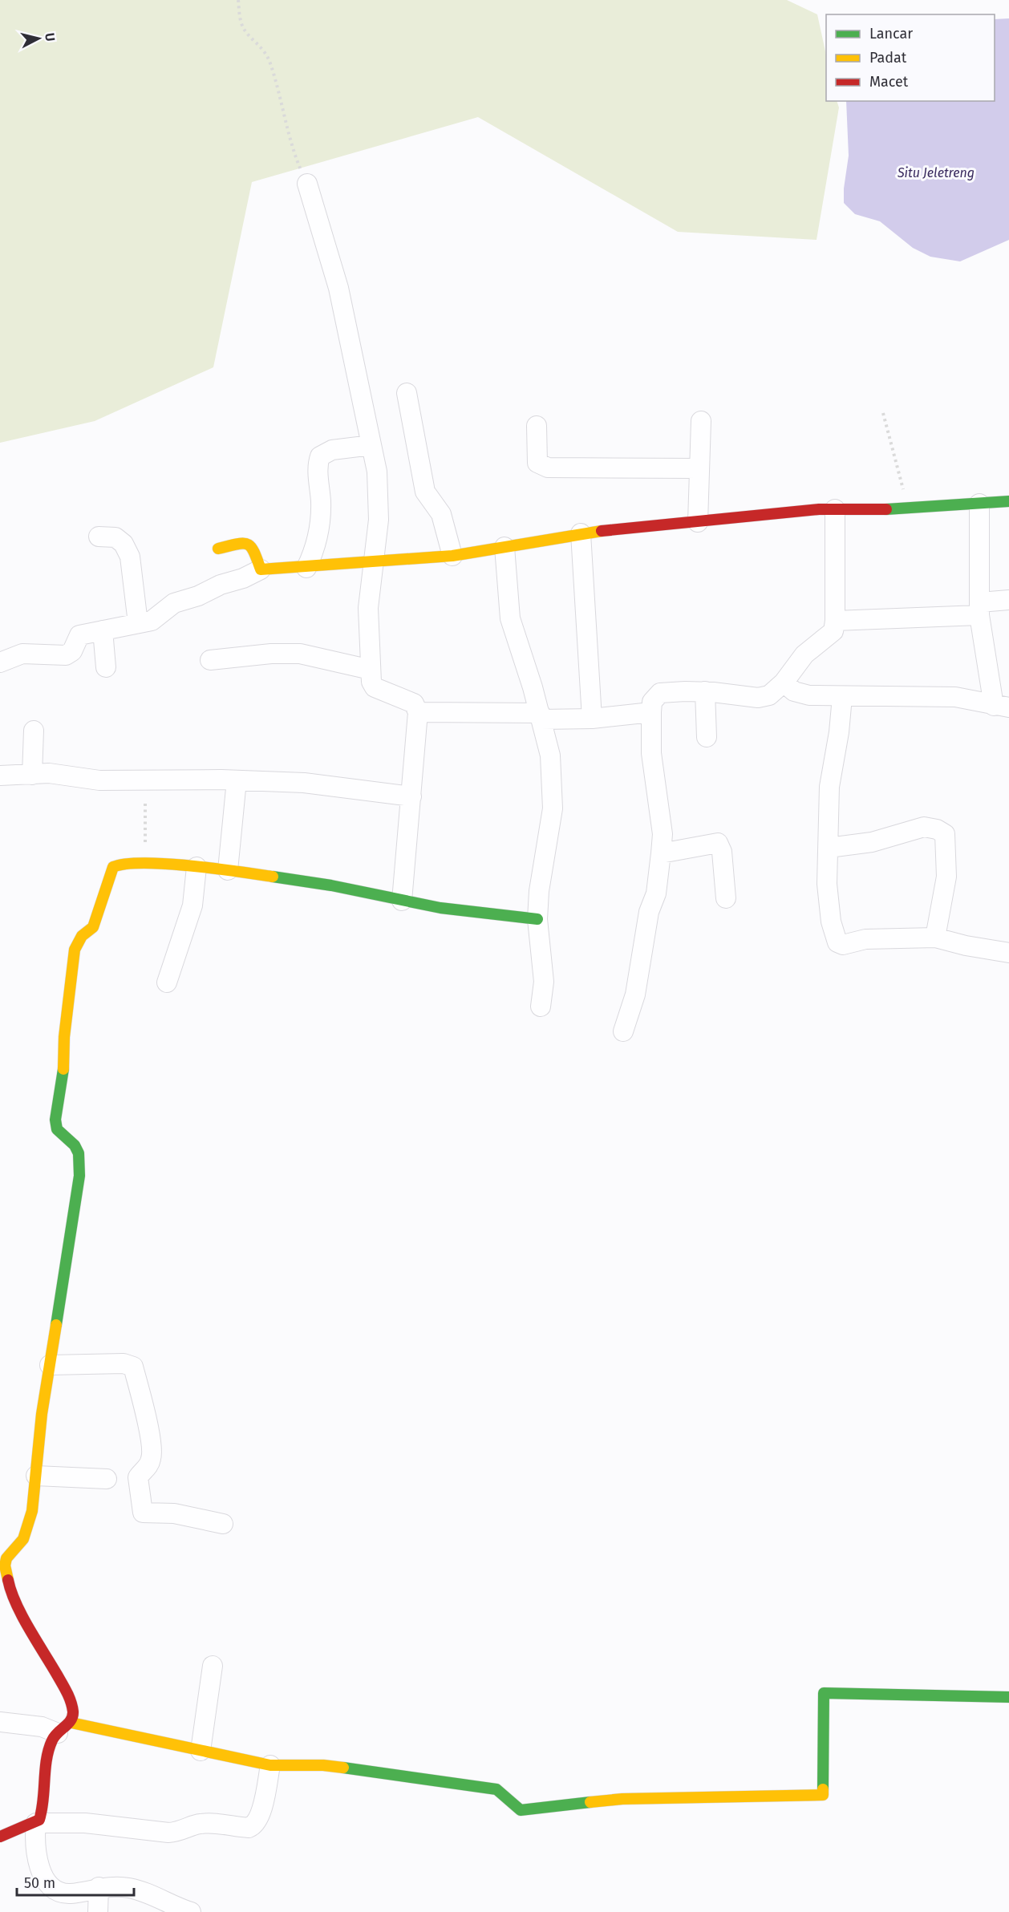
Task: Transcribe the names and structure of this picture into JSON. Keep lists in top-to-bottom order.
{
  "water": ["Situ Jeletreng"],
  "legend": ["Lancar", "Padat", "Macet"],
  "scale_bar": "50 m",
  "north": "right"
}
